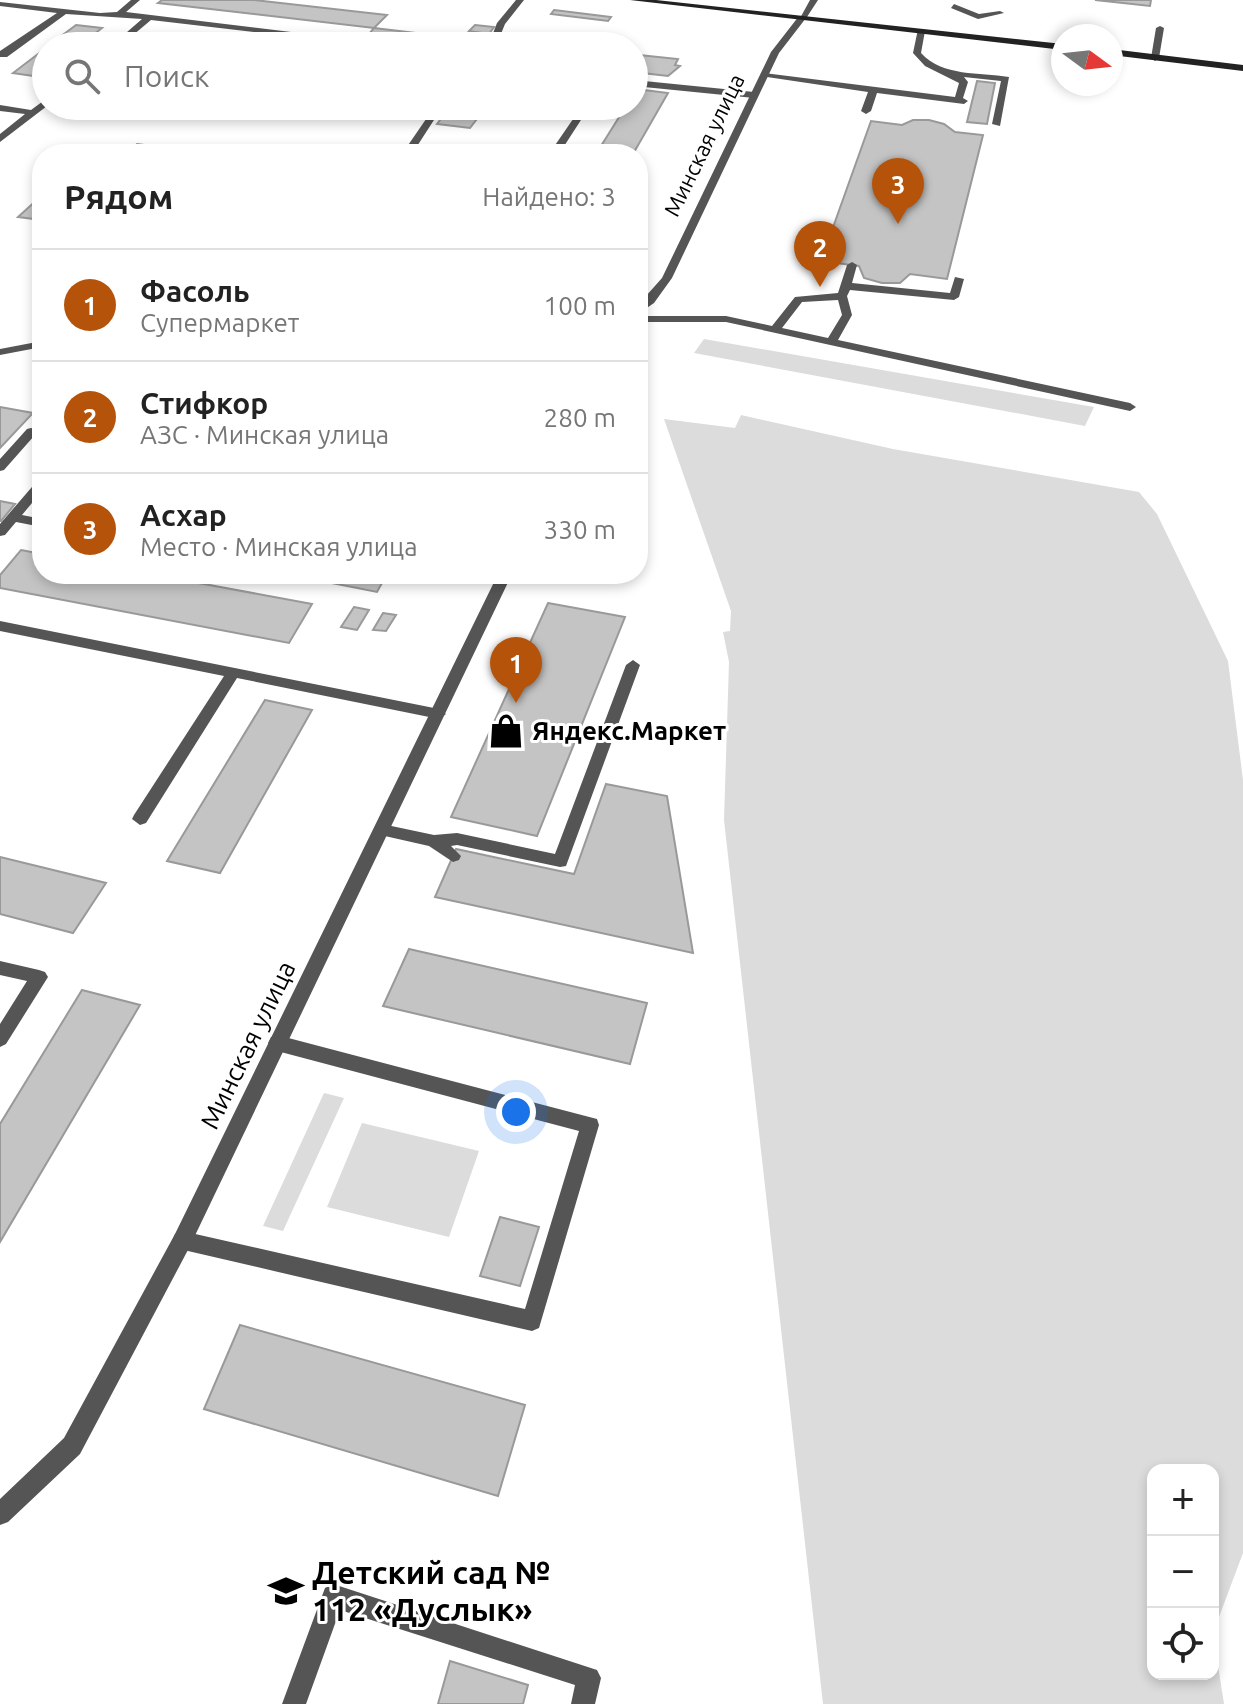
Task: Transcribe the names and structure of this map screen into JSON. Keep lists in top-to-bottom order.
{
  "streets": {
    "street": ["Минская улица"]
  },
  "places": {
    "shop": ["Яндекс.Маркет"],
    "school or university": ["Детский сад № 112 «Дуслык»"]
  },
  "north": "right",
  "page": {
    "search": "Поиск",
    "heading": ["Рядом", "Найдено: 3"],
    "pins": ["3", "2", "1"],
    "list": [
      {
        "mark": "1",
        "name": "Фасоль",
        "note": "Супермаркет",
        "value": "100 m"
      },
      {
        "mark": "2",
        "name": "Стифкор",
        "note": "АЗС · Минская улица",
        "value": "280 m"
      },
      {
        "mark": "3",
        "name": "Асхар",
        "note": "Место · Минская улица",
        "value": "330 m"
      }
    ],
    "map_buttons": ["+", "−"]
  }
}
